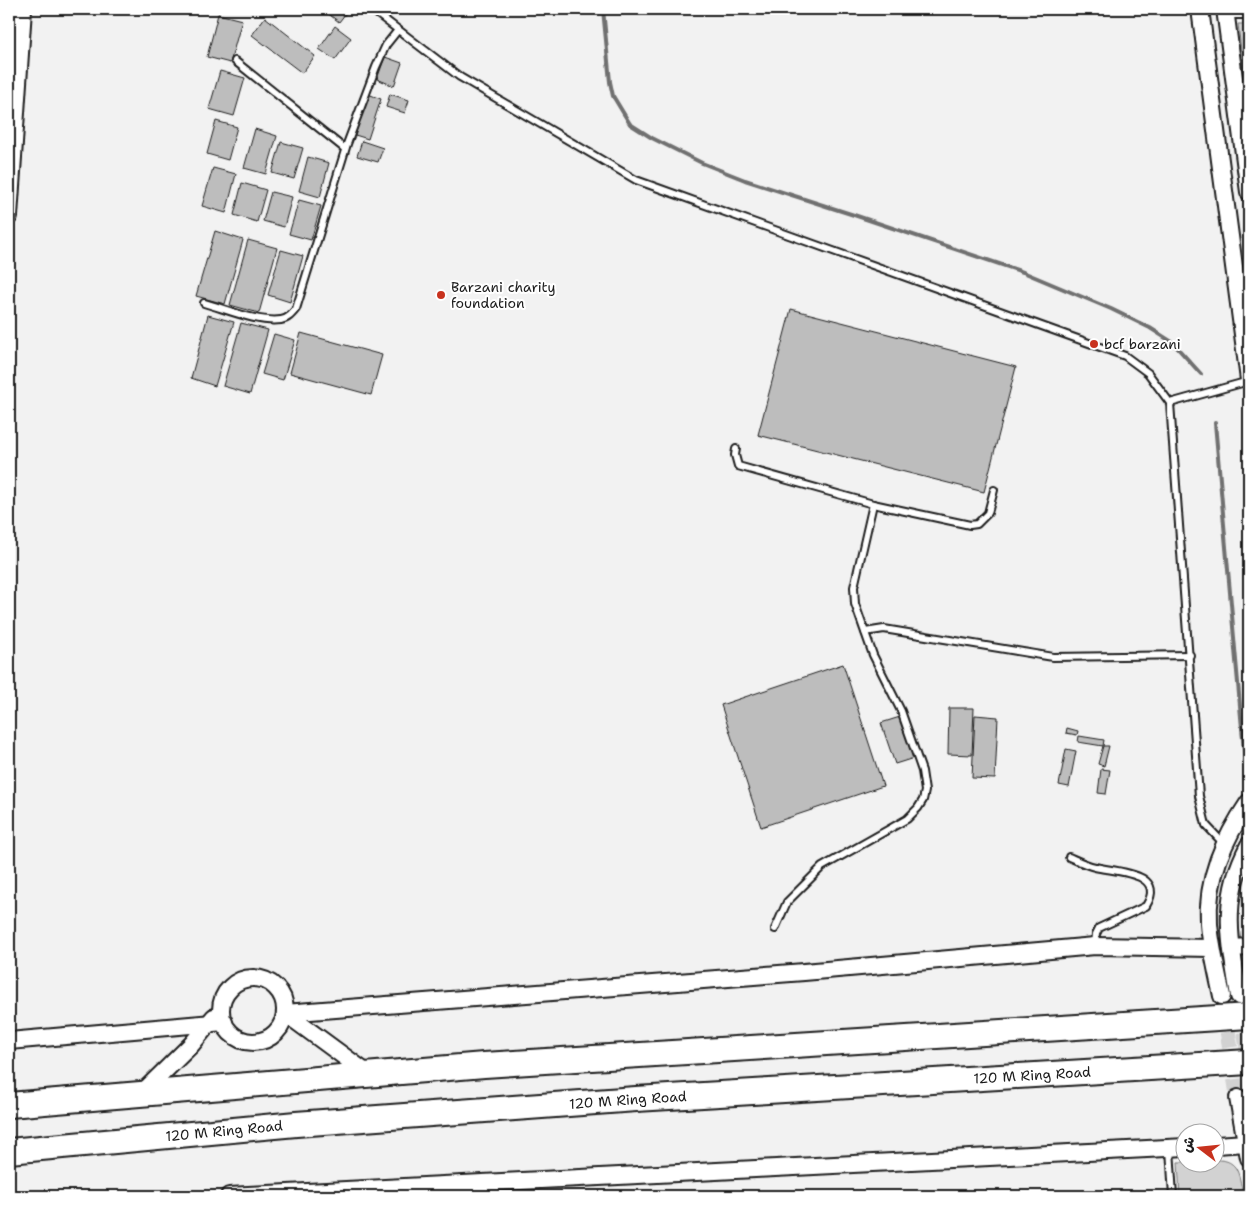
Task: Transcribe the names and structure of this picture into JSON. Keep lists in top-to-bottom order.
{
  "streets": {
    "highway": ["120 M Ring Road"]
  },
  "places": ["Barzani charity foundation", "bcf barzani"],
  "north": "left"
}
